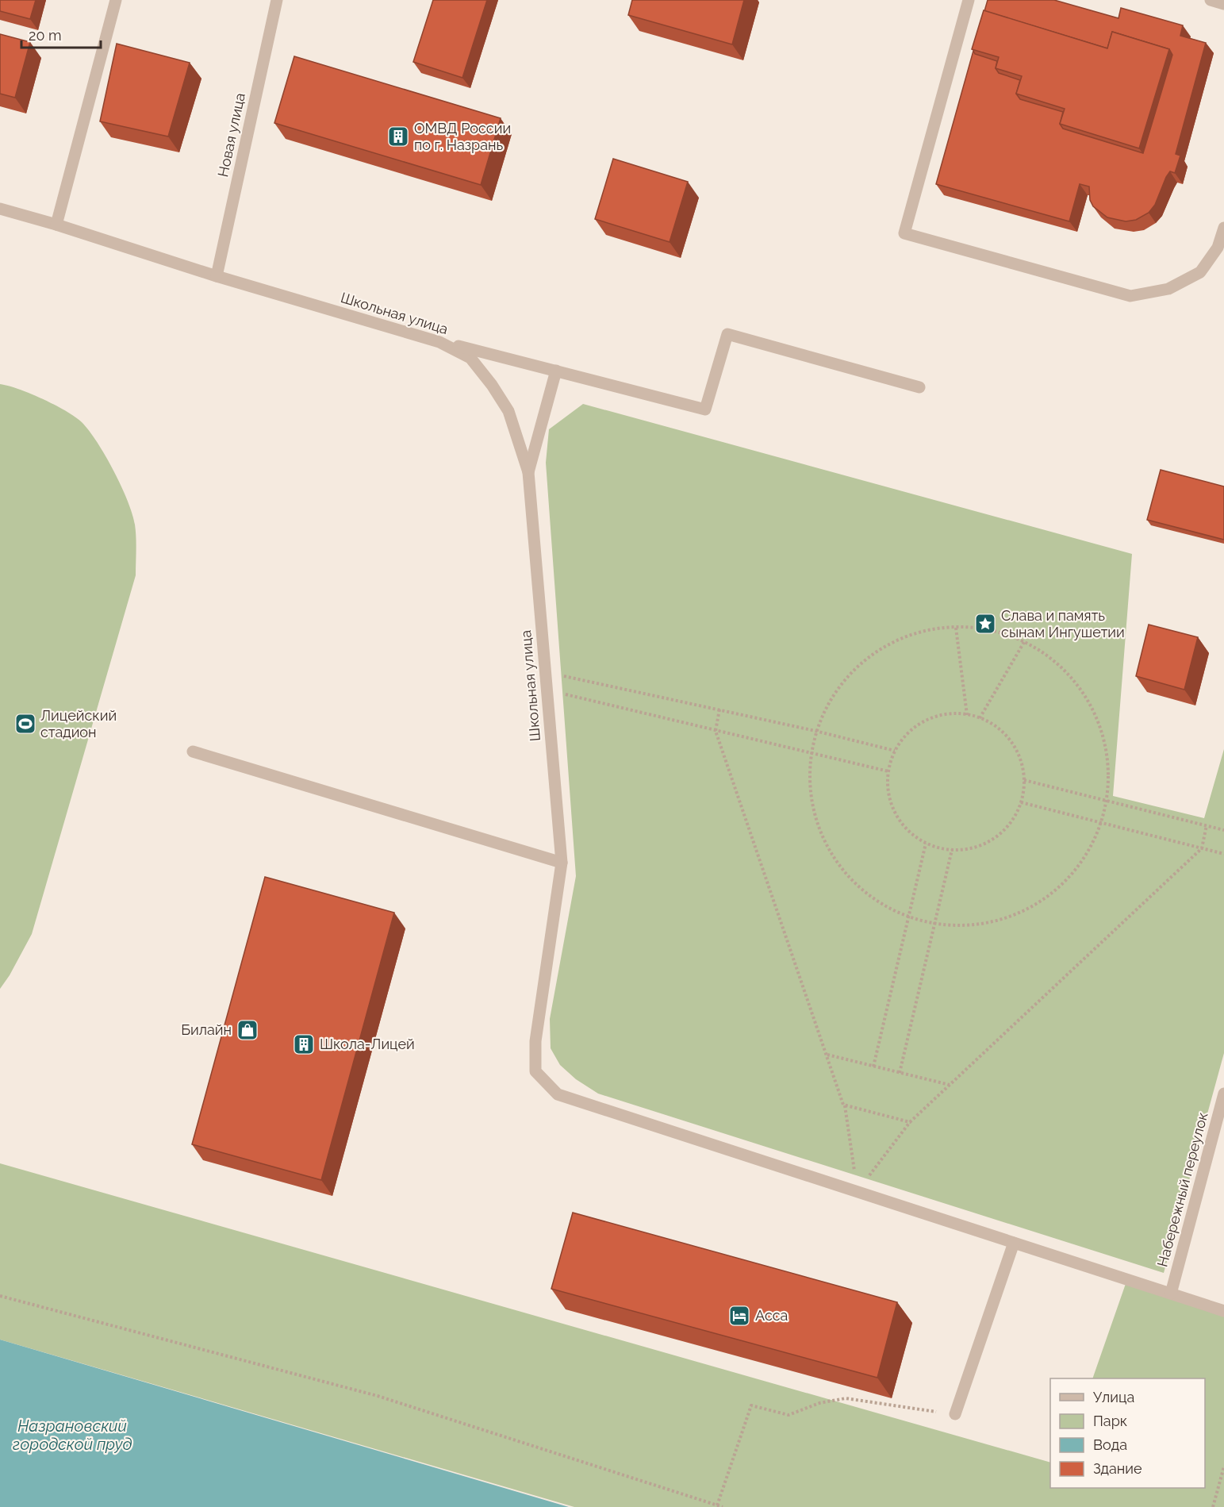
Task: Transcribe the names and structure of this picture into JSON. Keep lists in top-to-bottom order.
{
  "streets": {
    "street": ["Новая улица", "Школьная улица", "Набережный переулок"]
  },
  "crossings": [
    ["Новая улица", "Школьная улица"],
    ["Школьная улица", "Набережный переулок"]
  ],
  "water": ["Назрановский городской пруд"],
  "places": {
    "building": ["ОМВД России по г. Назрань", "Школа-Лицей"],
    "place": ["Слава и память сынам Ингушетии"],
    "sports": ["Лицейский стадион"],
    "shop": ["Билайн"],
    "hotel": ["Асса"]
  },
  "legend": [
    "Улица",
    "Парк",
    "Вода",
    "Здание"
  ],
  "scale_bar": "20 m"
}
